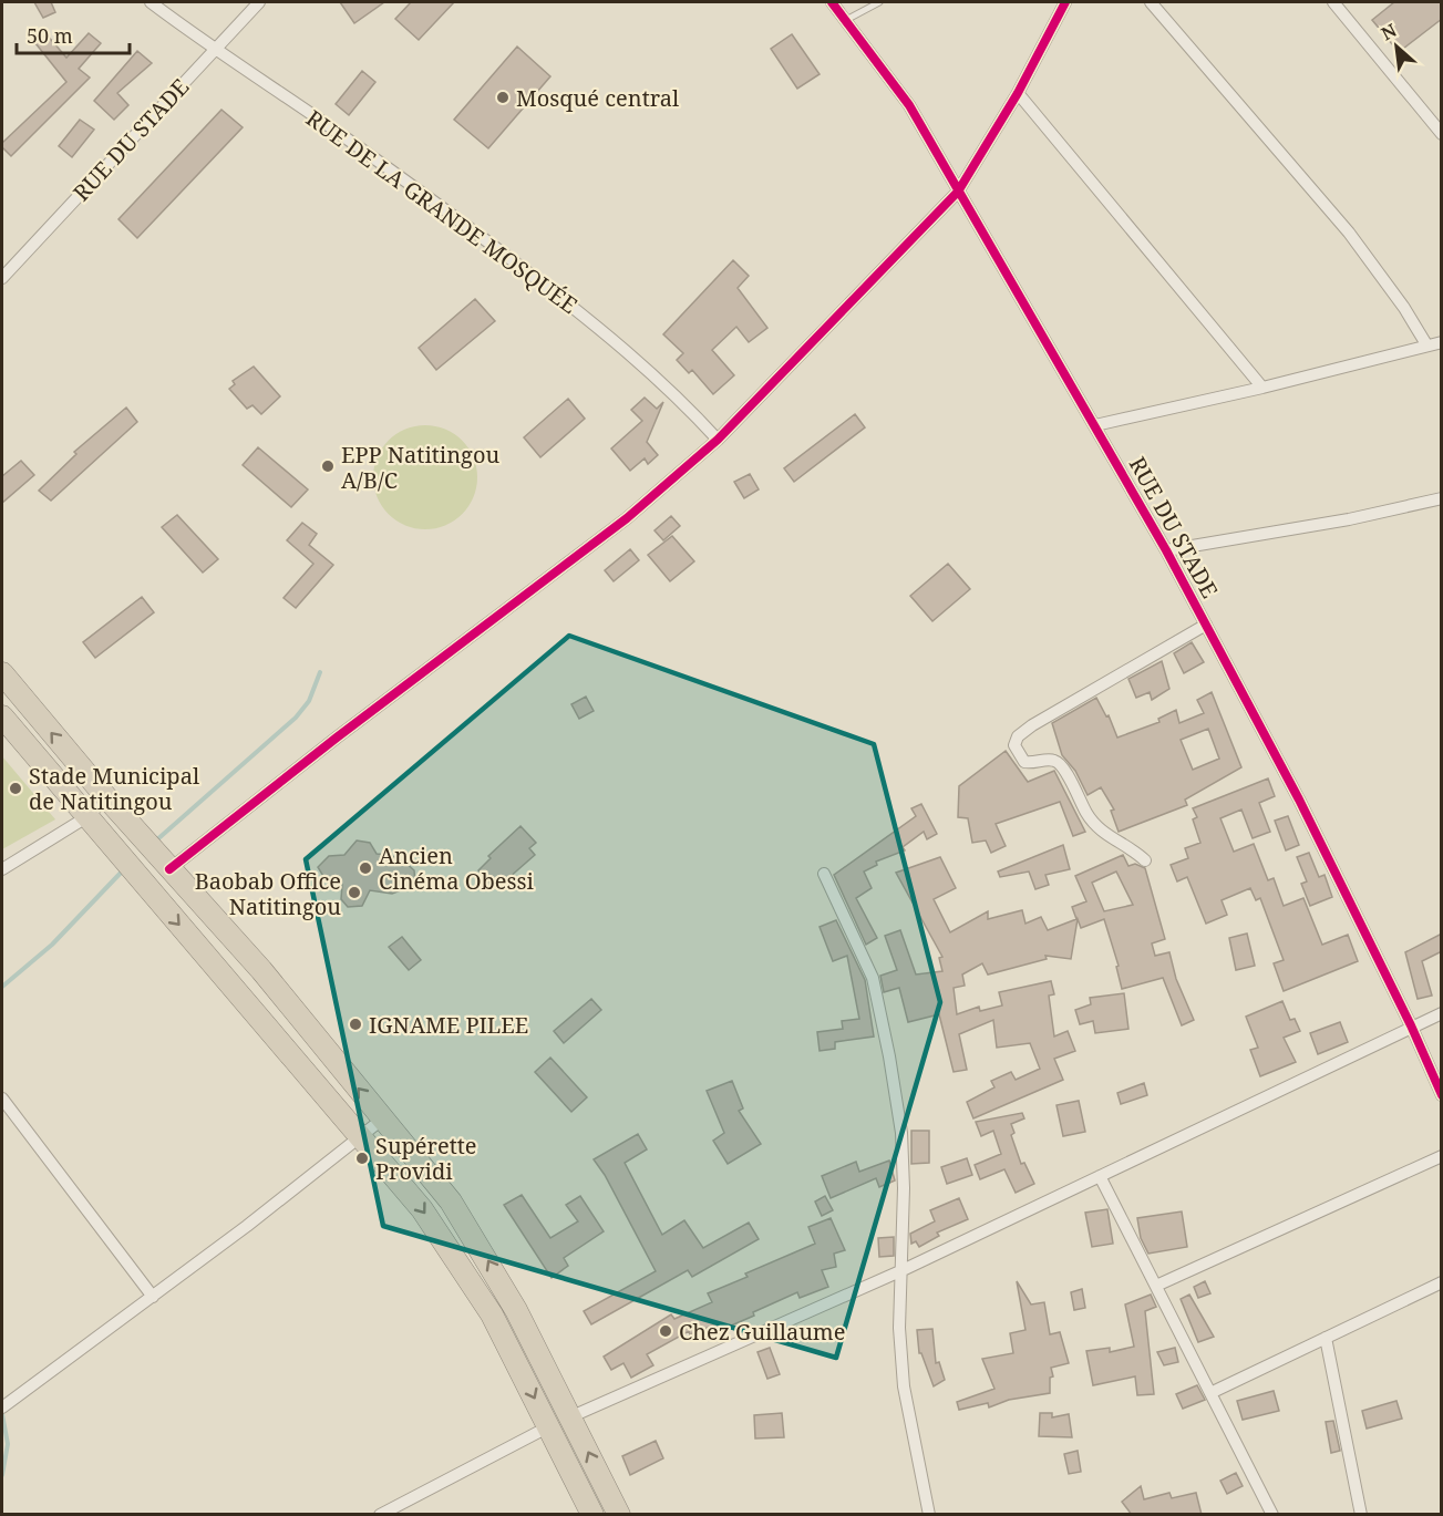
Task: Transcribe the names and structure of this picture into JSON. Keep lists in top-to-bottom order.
{
  "streets": {
    "street": ["RUE DU STADE", "RUE DE LA GRANDE MOSQUÉE"]
  },
  "crossings": [
    ["RUE DU STADE", "RUE DE LA GRANDE MOSQUÉE"]
  ],
  "places": [
    "Mosqué central",
    "EPP Natitingou A/B/C",
    "Stade Municipal de Natitingou",
    "Ancien Cinéma Obessi",
    "Baobab Office Natitingou",
    "IGNAME PILEE",
    "Supérette Providi",
    "Chez Guillaume"
  ],
  "scale_bar": "50 m",
  "north": "top left"
}
